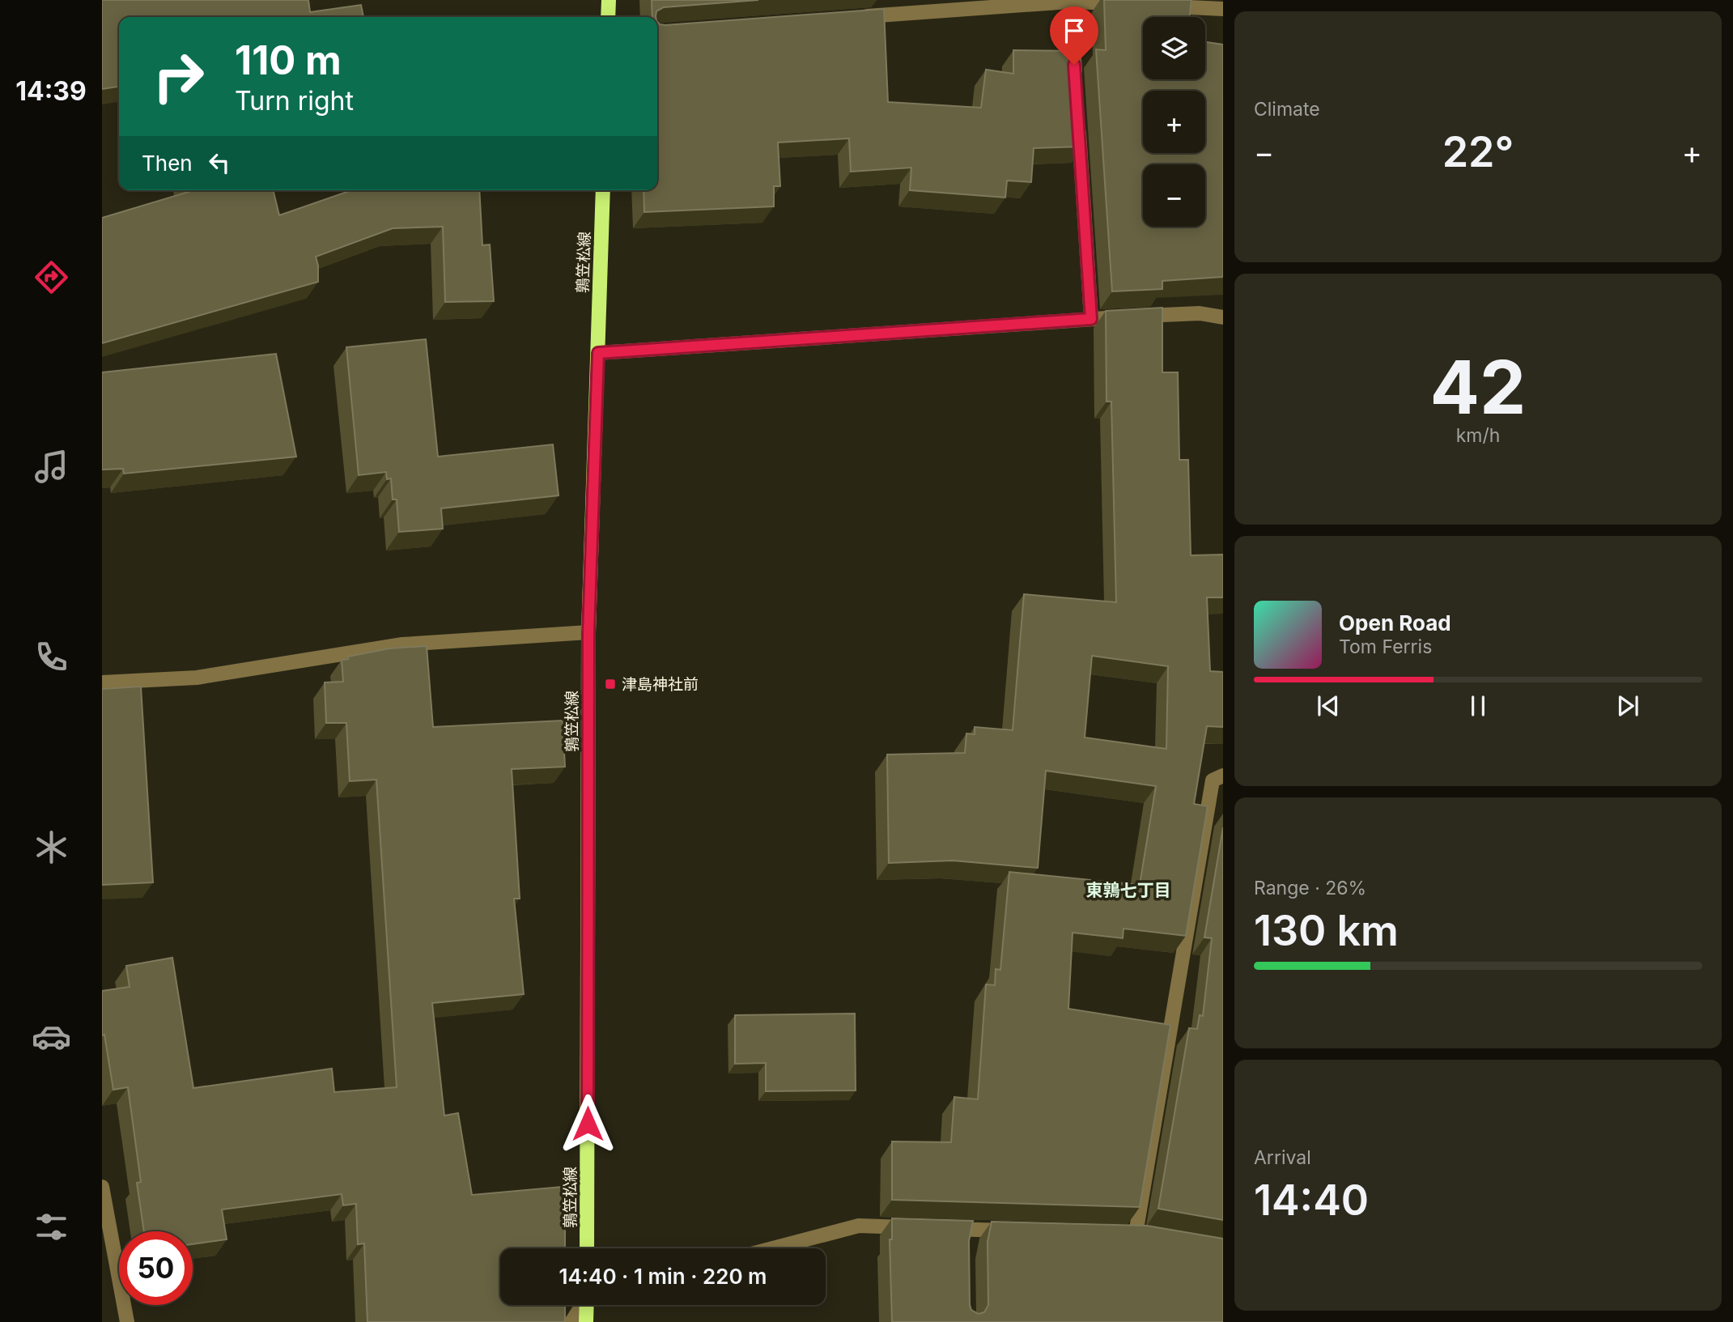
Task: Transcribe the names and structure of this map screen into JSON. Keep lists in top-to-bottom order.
{
  "streets": {
    "main road": ["鶉笠松線"]
  },
  "districts": ["東鶉七丁目"],
  "places": {
    "transit": ["津島神社前"]
  },
  "page": {
    "tabs": "14:39",
    "tile": [
      "Climate",
      ["42", "km/h"],
      ["Range · 26%", "130 km"],
      ["Arrival", "14:40"]
    ],
    "map_buttons": ["+", "−"],
    "turn": ["110 m", "Turn right"],
    "heat": ["−", "22°", "+"],
    "then": "Then",
    "song": ["Open Road", "Tom Ferris"],
    "limit": "50",
    "trip": "14:40 · 1 min · 220 m"
  }
}
